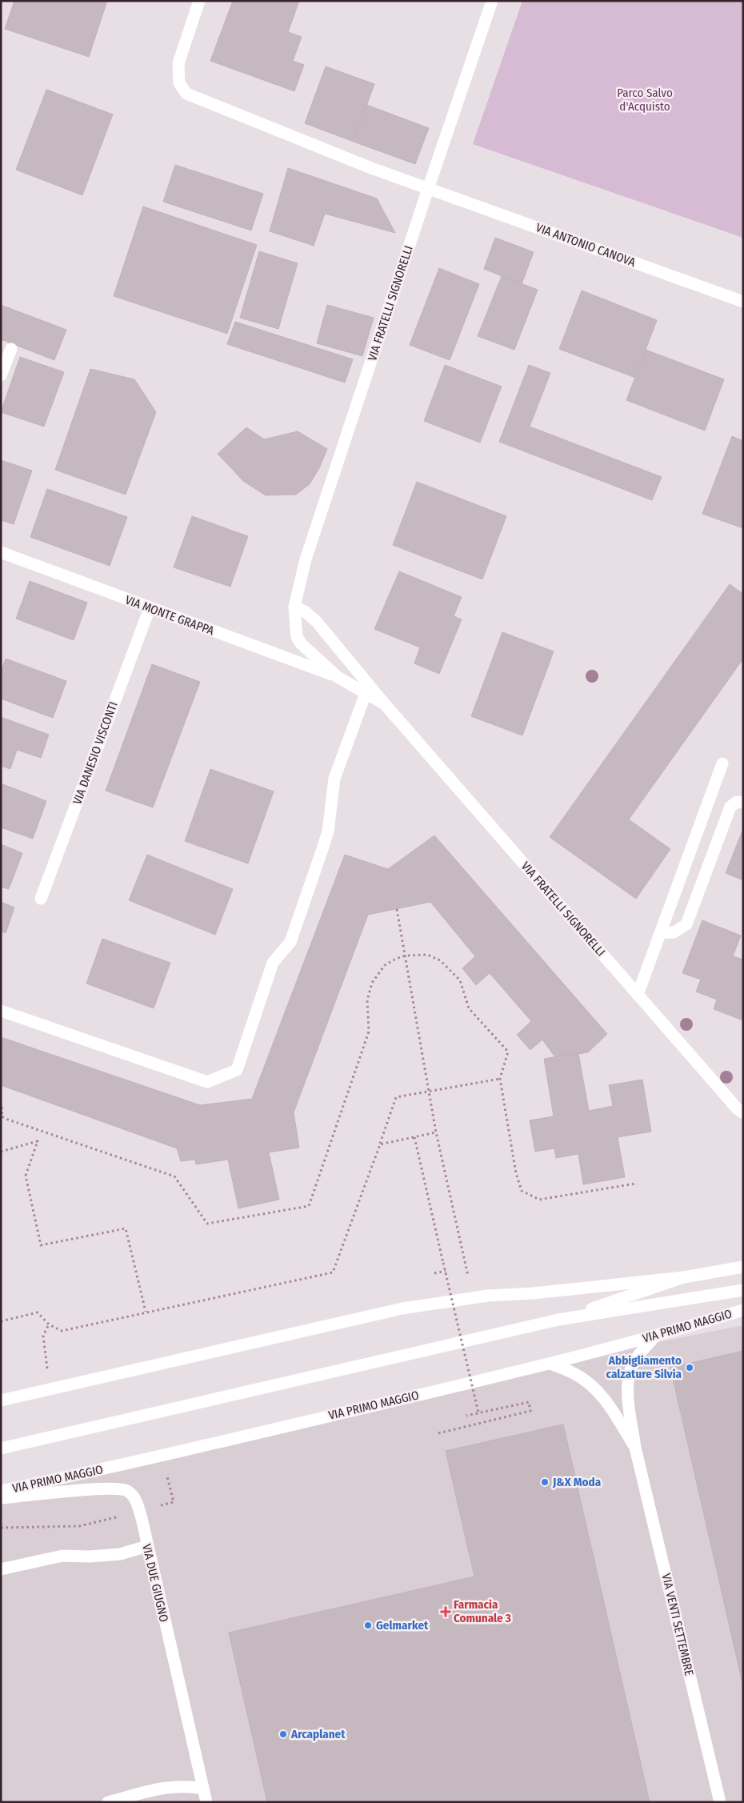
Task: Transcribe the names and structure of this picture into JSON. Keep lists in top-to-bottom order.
{
  "streets": {
    "street": [
      "VIA ANTONIO CANOVA",
      "VIA FRATELLI SIGNORELLI",
      "VIA MONTE GRAPPA",
      "VIA DANESIO VISCONTI",
      "VIA PRIMO MAGGIO",
      "VIA DUE GIUGNO",
      "VIA VENTI SETTEMBRE"
    ]
  },
  "crossings": [
    ["VIA ANTONIO CANOVA", "VIA FRATELLI SIGNORELLI"],
    ["VIA FRATELLI SIGNORELLI", "VIA MONTE GRAPPA"],
    ["VIA MONTE GRAPPA", "VIA DANESIO VISCONTI"],
    ["VIA PRIMO MAGGIO", "VIA VENTI SETTEMBRE"]
  ],
  "parks": ["Parco Salvo d'Acquisto"],
  "places": {
    "other": [
      "Abbigliamento calzature Silvia",
      "J&X Moda",
      "Gelmarket",
      "Arcaplanet"
    ],
    "health": ["Farmacia Comunale 3"]
  }
}
